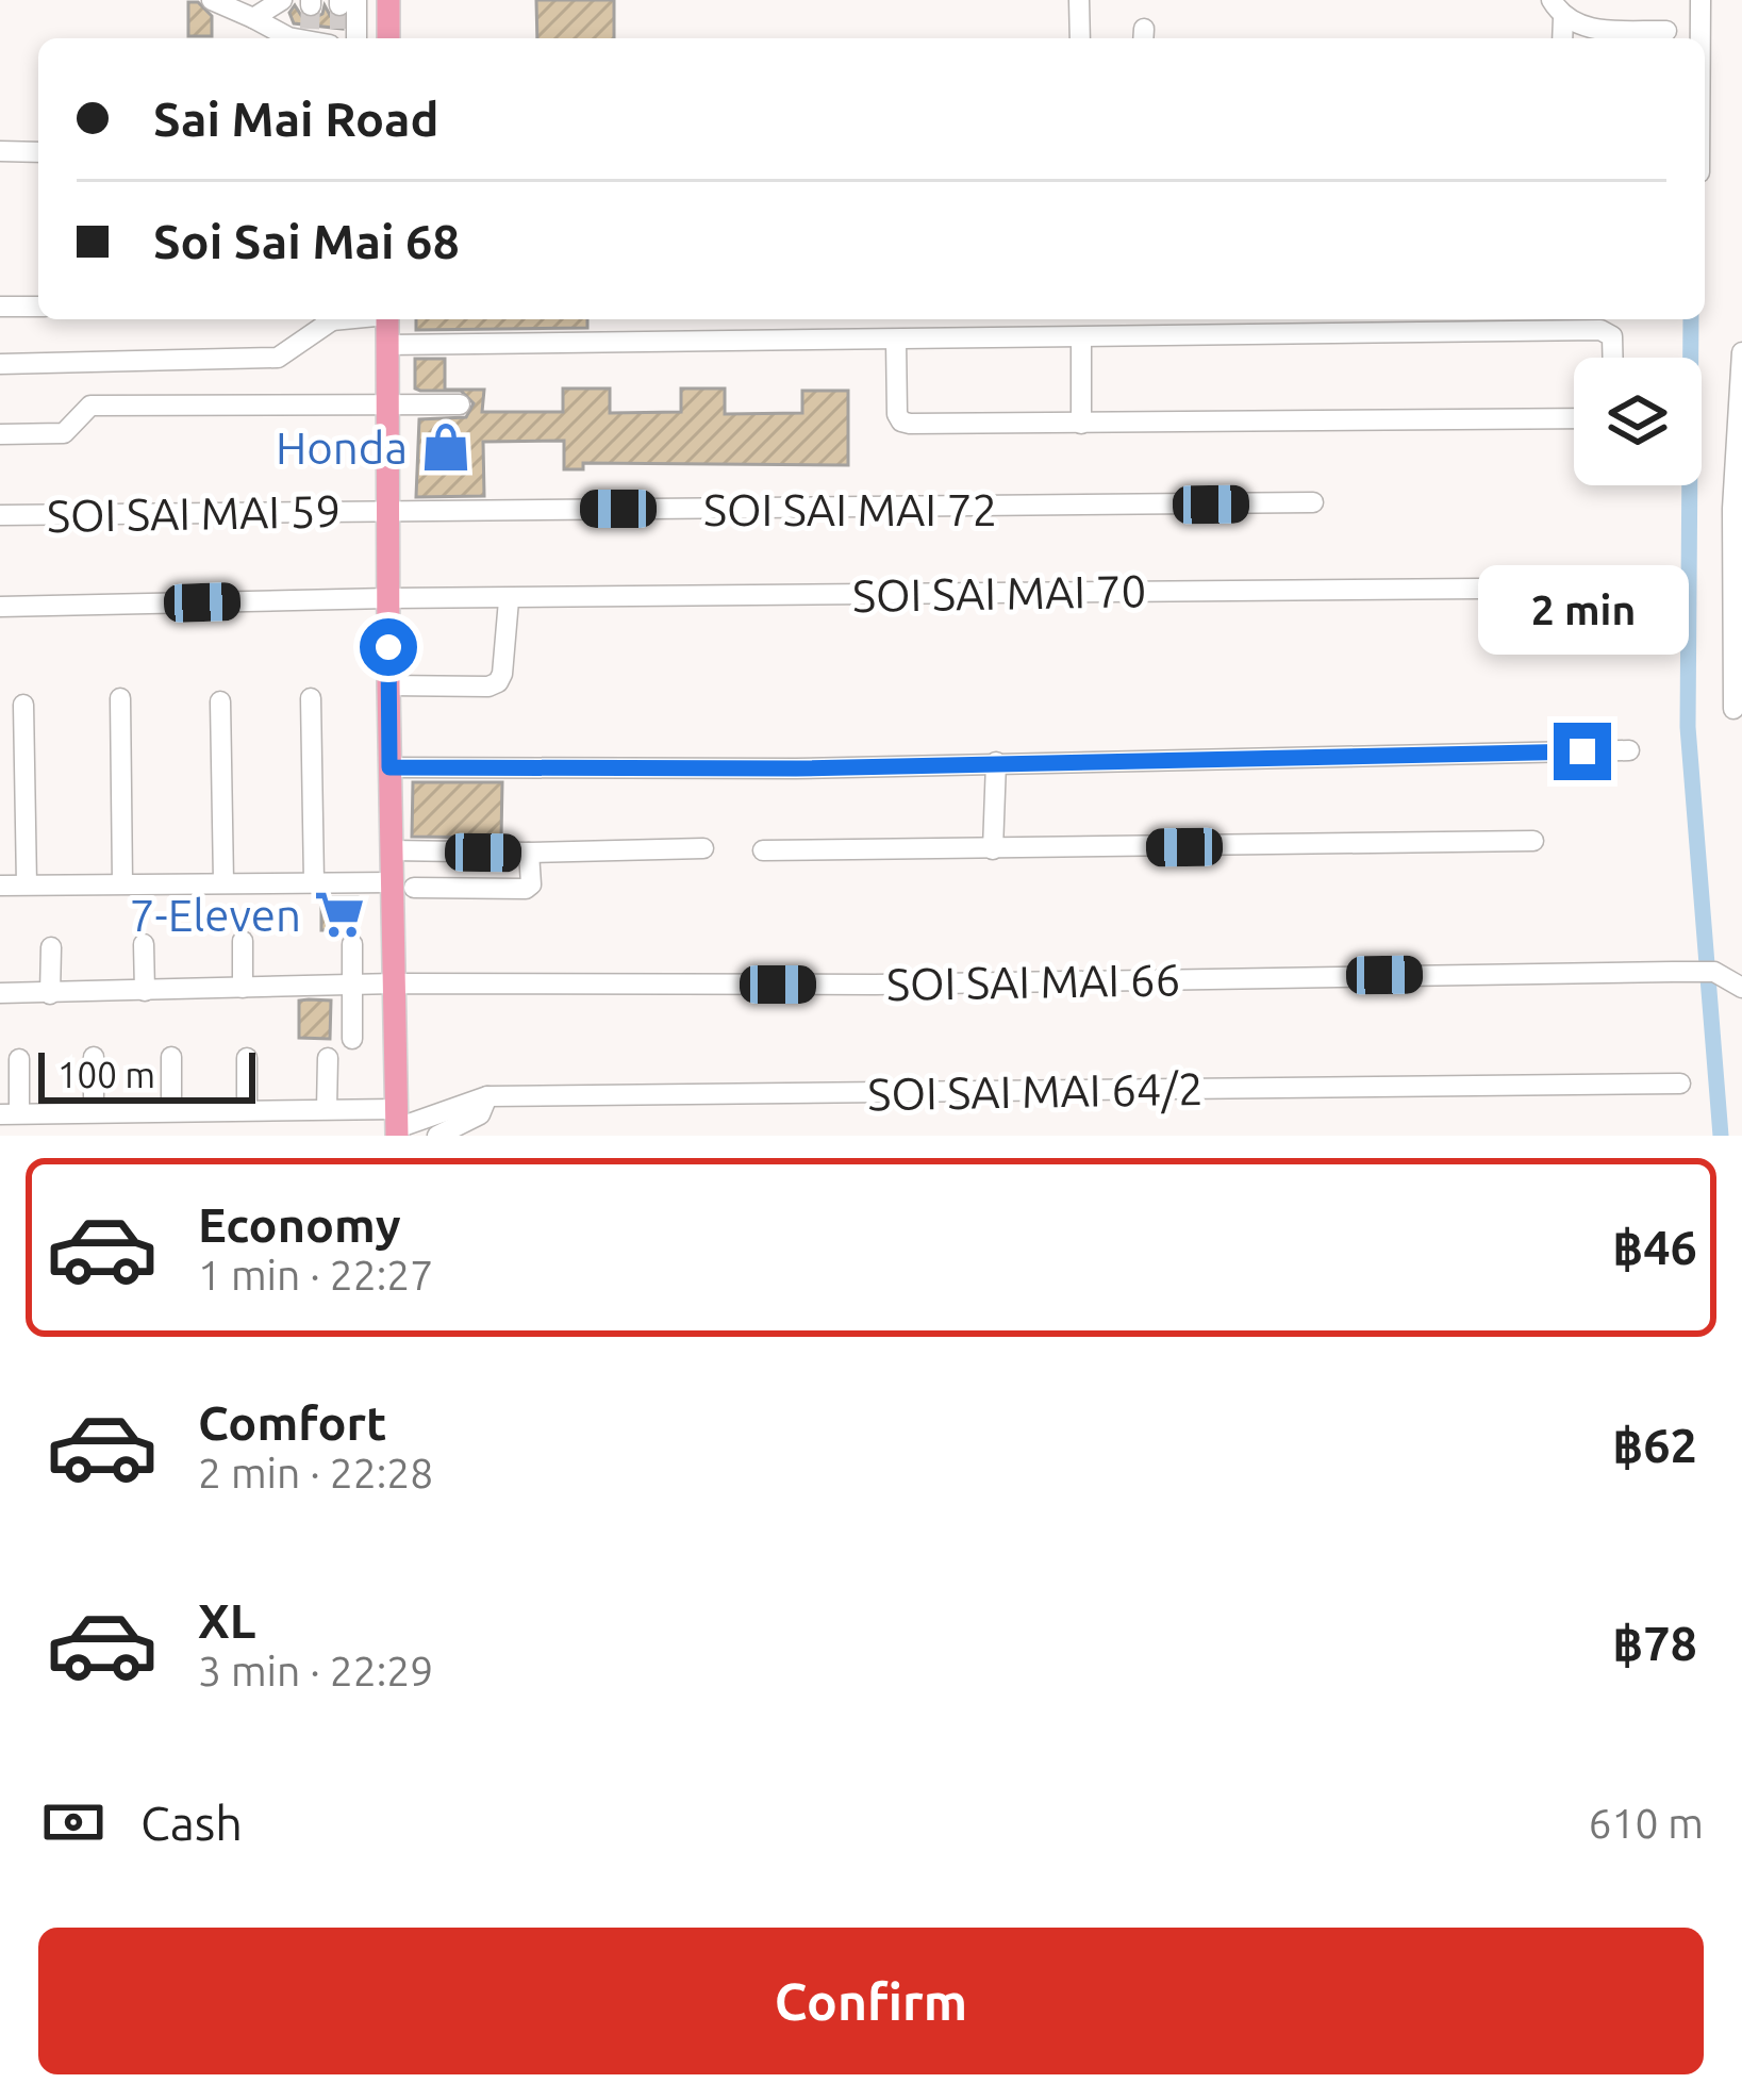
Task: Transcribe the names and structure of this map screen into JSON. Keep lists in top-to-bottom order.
{
  "streets": {
    "street": [
      "SOI SAI MAI 72",
      "SOI SAI MAI 59",
      "SOI SAI MAI 70",
      "SOI SAI MAI 66",
      "SOI SAI MAI 64/2"
    ]
  },
  "crossings": [
    ["SOI SAI MAI 72", "SOI SAI MAI 59"]
  ],
  "places": {
    "shop": ["Honda"],
    "supermarket": ["7-Eleven"]
  },
  "scale_bar": "100 m",
  "page": {
    "banner": ["Sai Mai Road", "Soi Sai Mai 68"],
    "bubble": "2 min",
    "scale": "100 m",
    "list": [
      {
        "name": "Economy",
        "note": "1 min · 22:27",
        "value": "฿46"
      },
      {
        "name": "Comfort",
        "note": "2 min · 22:28",
        "value": "฿62"
      },
      {
        "name": "XL",
        "note": "3 min · 22:29",
        "value": "฿78"
      }
    ],
    "pay": ["Cash", "610 m"],
    "buttons": "Confirm"
  }
}
